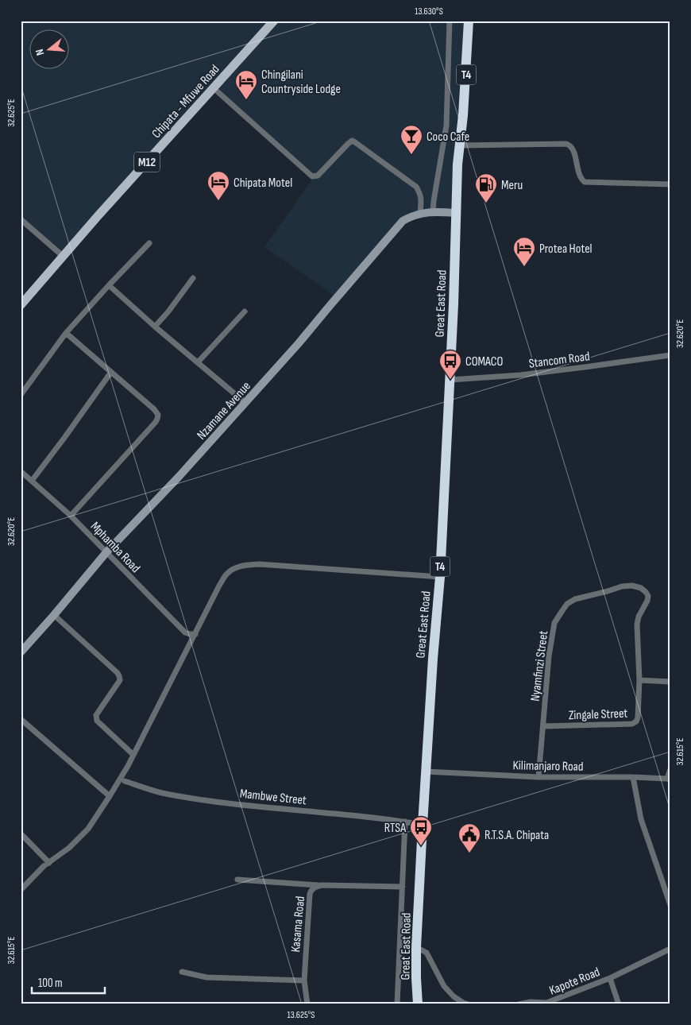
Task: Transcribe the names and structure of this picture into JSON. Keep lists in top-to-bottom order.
{
  "streets": {
    "highway": ["T4", "Great East Road"],
    "main road": ["Chipata - Mfuwe Road", "M12"],
    "street": [
      "Stancom Road",
      "Nzamane Avenue",
      "Mphamba Road",
      "Nyamfinzi Street",
      "Zingale Street",
      "Kilimanjaro Road",
      "Mambwe Street",
      "Kasama Road",
      "Kapote Road"
    ]
  },
  "crossings": [
    ["Great East Road", "Stancom Road"],
    ["Great East Road", "Nzamane Avenue"],
    ["Great East Road", "Kilimanjaro Road"],
    ["Great East Road", "Mambwe Street"],
    ["Nzamane Avenue", "Mphamba Road"],
    ["Nyamfinzi Street", "Zingale Street"],
    ["Nyamfinzi Street", "Kilimanjaro Road"]
  ],
  "places": {
    "hotel": ["Chingilani Countryside Lodge", "Chipata Motel", "Protea Hotel"],
    "bar": ["Coco Cafe"],
    "fuel station": ["Meru"],
    "bus stop": ["COMACO", "RTSA"],
    "public building": ["R.T.S.A. Chipata"]
  },
  "scale_bar": "100 m",
  "north": "left",
  "coordinates": [
    "13.630°S",
    "32.625°E",
    "32.620°E",
    "32.615°E",
    "13.625°S"
  ]
}
